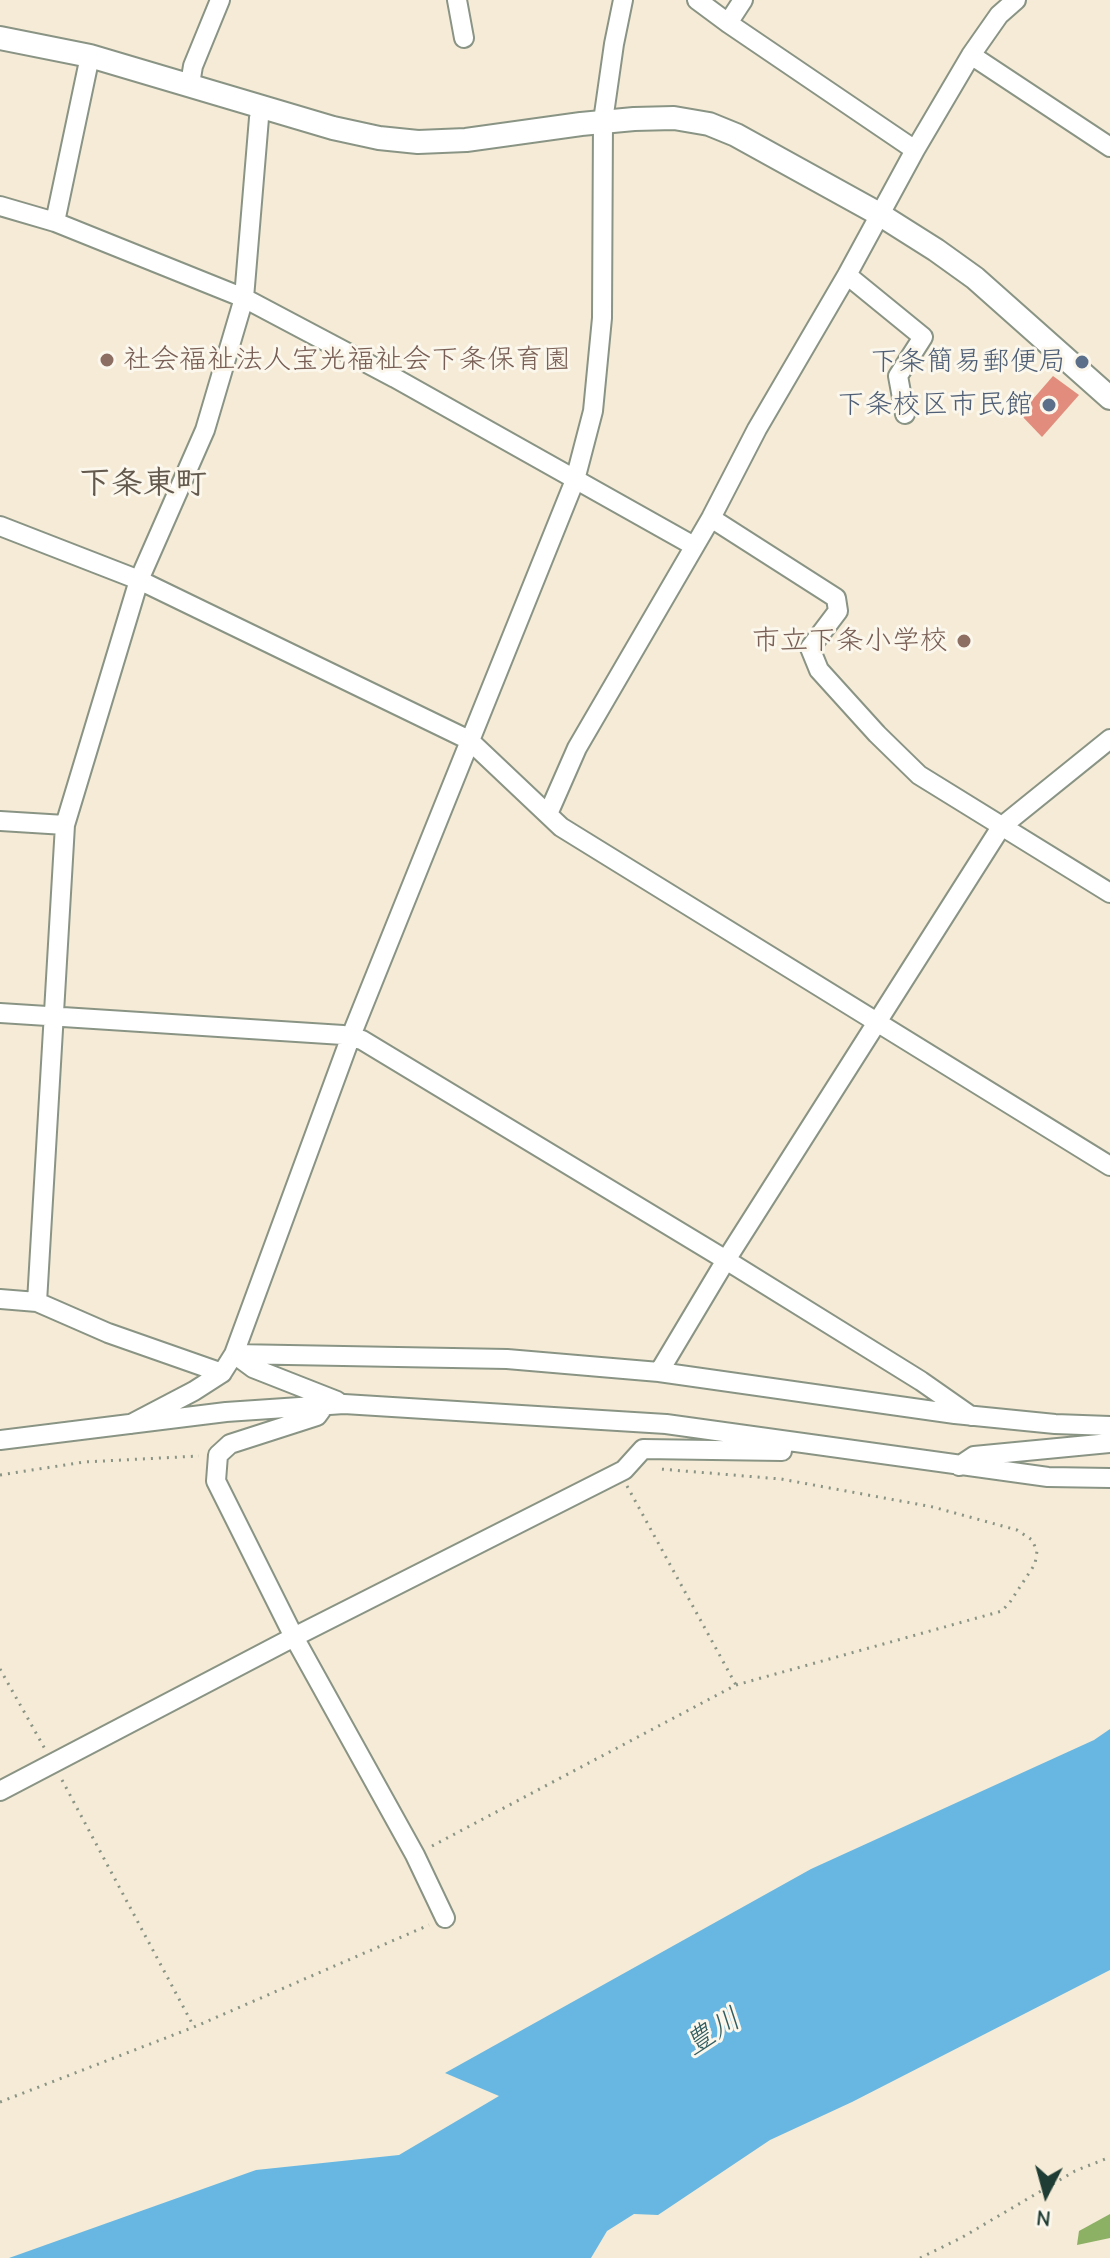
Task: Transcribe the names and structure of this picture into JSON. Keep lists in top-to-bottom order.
{
  "districts": ["下条東町"],
  "water": ["豊川"],
  "places": [
    "社会福祉法人宝光福祉会下条保育園",
    "下条簡易郵便局",
    "下条校区市民館",
    "市立下条小学校"
  ],
  "north": "bottom"
}
